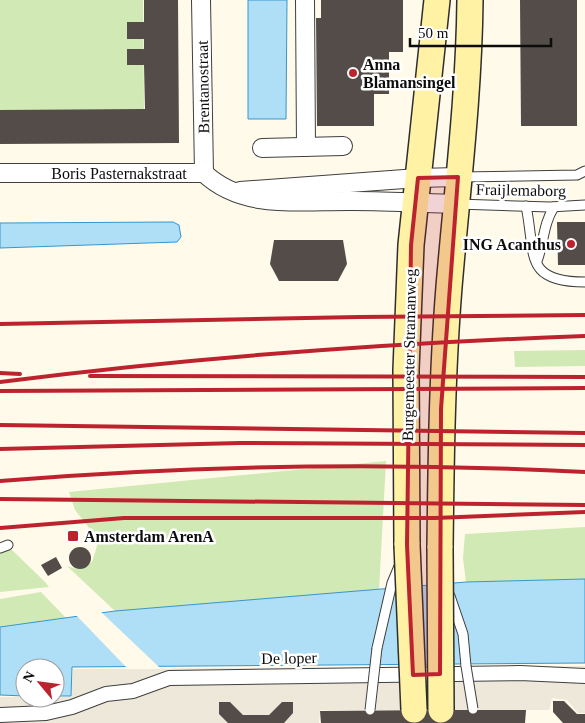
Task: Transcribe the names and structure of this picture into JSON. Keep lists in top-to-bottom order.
{
  "streets": {
    "main road": ["Burgemeester Stramanweg"],
    "street": ["Brentanostraat", "Boris Pasternakstraat", "De loper"],
    "lane": ["Fraijlemaborg"]
  },
  "crossings": [
    ["Brentanostraat", "Boris Pasternakstraat"],
    ["Boris Pasternakstraat", "Fraijlemaborg"],
    ["Boris Pasternakstraat", "Burgemeester Stramanweg"],
    ["Fraijlemaborg", "Burgemeester Stramanweg"]
  ],
  "places": {
    "other": ["Anna Blamansingel", "ING Acanthus"],
    "transit": ["Amsterdam ArenA"]
  },
  "scale_bar": "50 m",
  "north": "top left"
}
